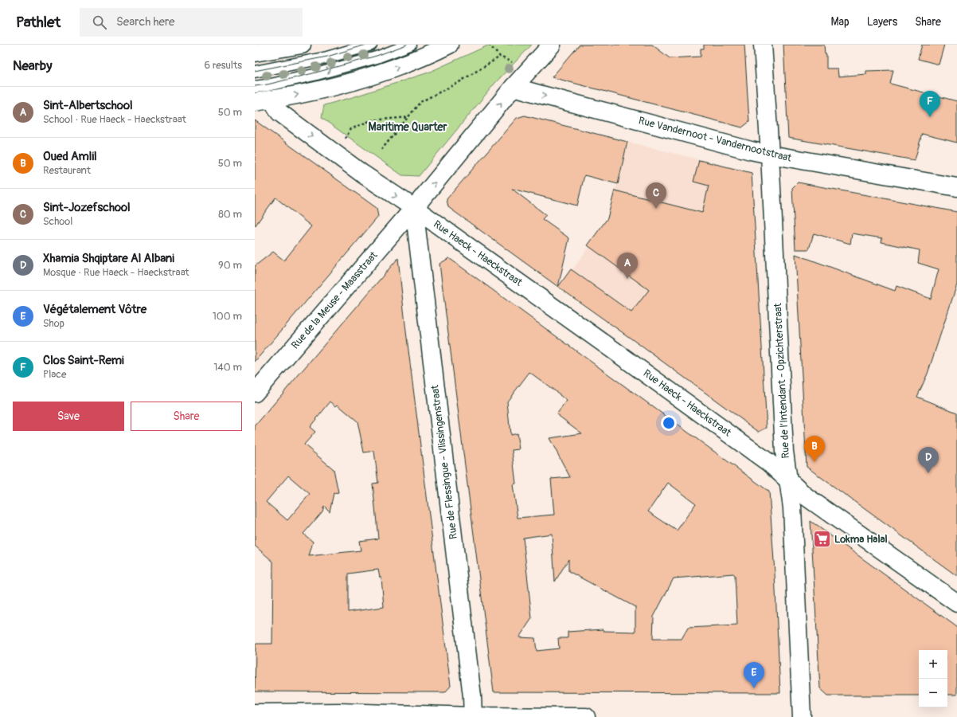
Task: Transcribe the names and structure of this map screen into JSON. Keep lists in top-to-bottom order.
{
  "streets": {
    "street": [
      "Rue Vandernoot - Vandernootstraat",
      "Rue Haeck - Haeckstraat",
      "Rue de la Meuse - Maasstraat",
      "Rue de l'Intendant - Opzichterstraat",
      "Rue de Flessingue - Vlissingenstraat"
    ]
  },
  "crossings": [
    ["Rue Vandernoot - Vandernootstraat", "Rue de la Meuse - Maasstraat"],
    ["Rue Vandernoot - Vandernootstraat", "Rue de l'Intendant - Opzichterstraat"],
    ["Rue Haeck - Haeckstraat", "Rue de la Meuse - Maasstraat"],
    ["Rue Haeck - Haeckstraat", "Rue de l'Intendant - Opzichterstraat"],
    ["Rue Haeck - Haeckstraat", "Rue de Flessingue - Vlissingenstraat"],
    ["Rue de la Meuse - Maasstraat", "Rue de Flessingue - Vlissingenstraat"]
  ],
  "one_way": ["Rue Vandernoot - Vandernootstraat"],
  "districts": ["Maritime Quarter"],
  "places": {
    "supermarket": ["Lokma Halal"]
  },
  "page": {
    "header": "Pathlet",
    "search": "Search here",
    "nav": ["Map", "Layers", "Share"],
    "heading": ["Nearby", "6 results"],
    "list": [
      {
        "mark": "A",
        "name": "Sint-Albertschool",
        "note": "School · Rue Haeck - Haeckstraat",
        "value": "50 m"
      },
      {
        "mark": "B",
        "name": "Oued Amlil",
        "note": "Restaurant",
        "value": "50 m"
      },
      {
        "mark": "C",
        "name": "Sint-Jozefschool",
        "note": "School",
        "value": "80 m"
      },
      {
        "mark": "D",
        "name": "Xhamia Shqiptare Al Albani",
        "note": "Mosque · Rue Haeck - Haeckstraat",
        "value": "90 m"
      },
      {
        "mark": "E",
        "name": "Végétalement Vôtre",
        "note": "Shop",
        "value": "100 m"
      },
      {
        "mark": "F",
        "name": "Clos Saint-Remi",
        "note": "Place",
        "value": "140 m"
      }
    ],
    "pins": [
      "F",
      "C",
      "A",
      "B",
      "D",
      "E"
    ],
    "buttons": ["Save", "Share"],
    "map_buttons": ["+", "−"]
  }
}
